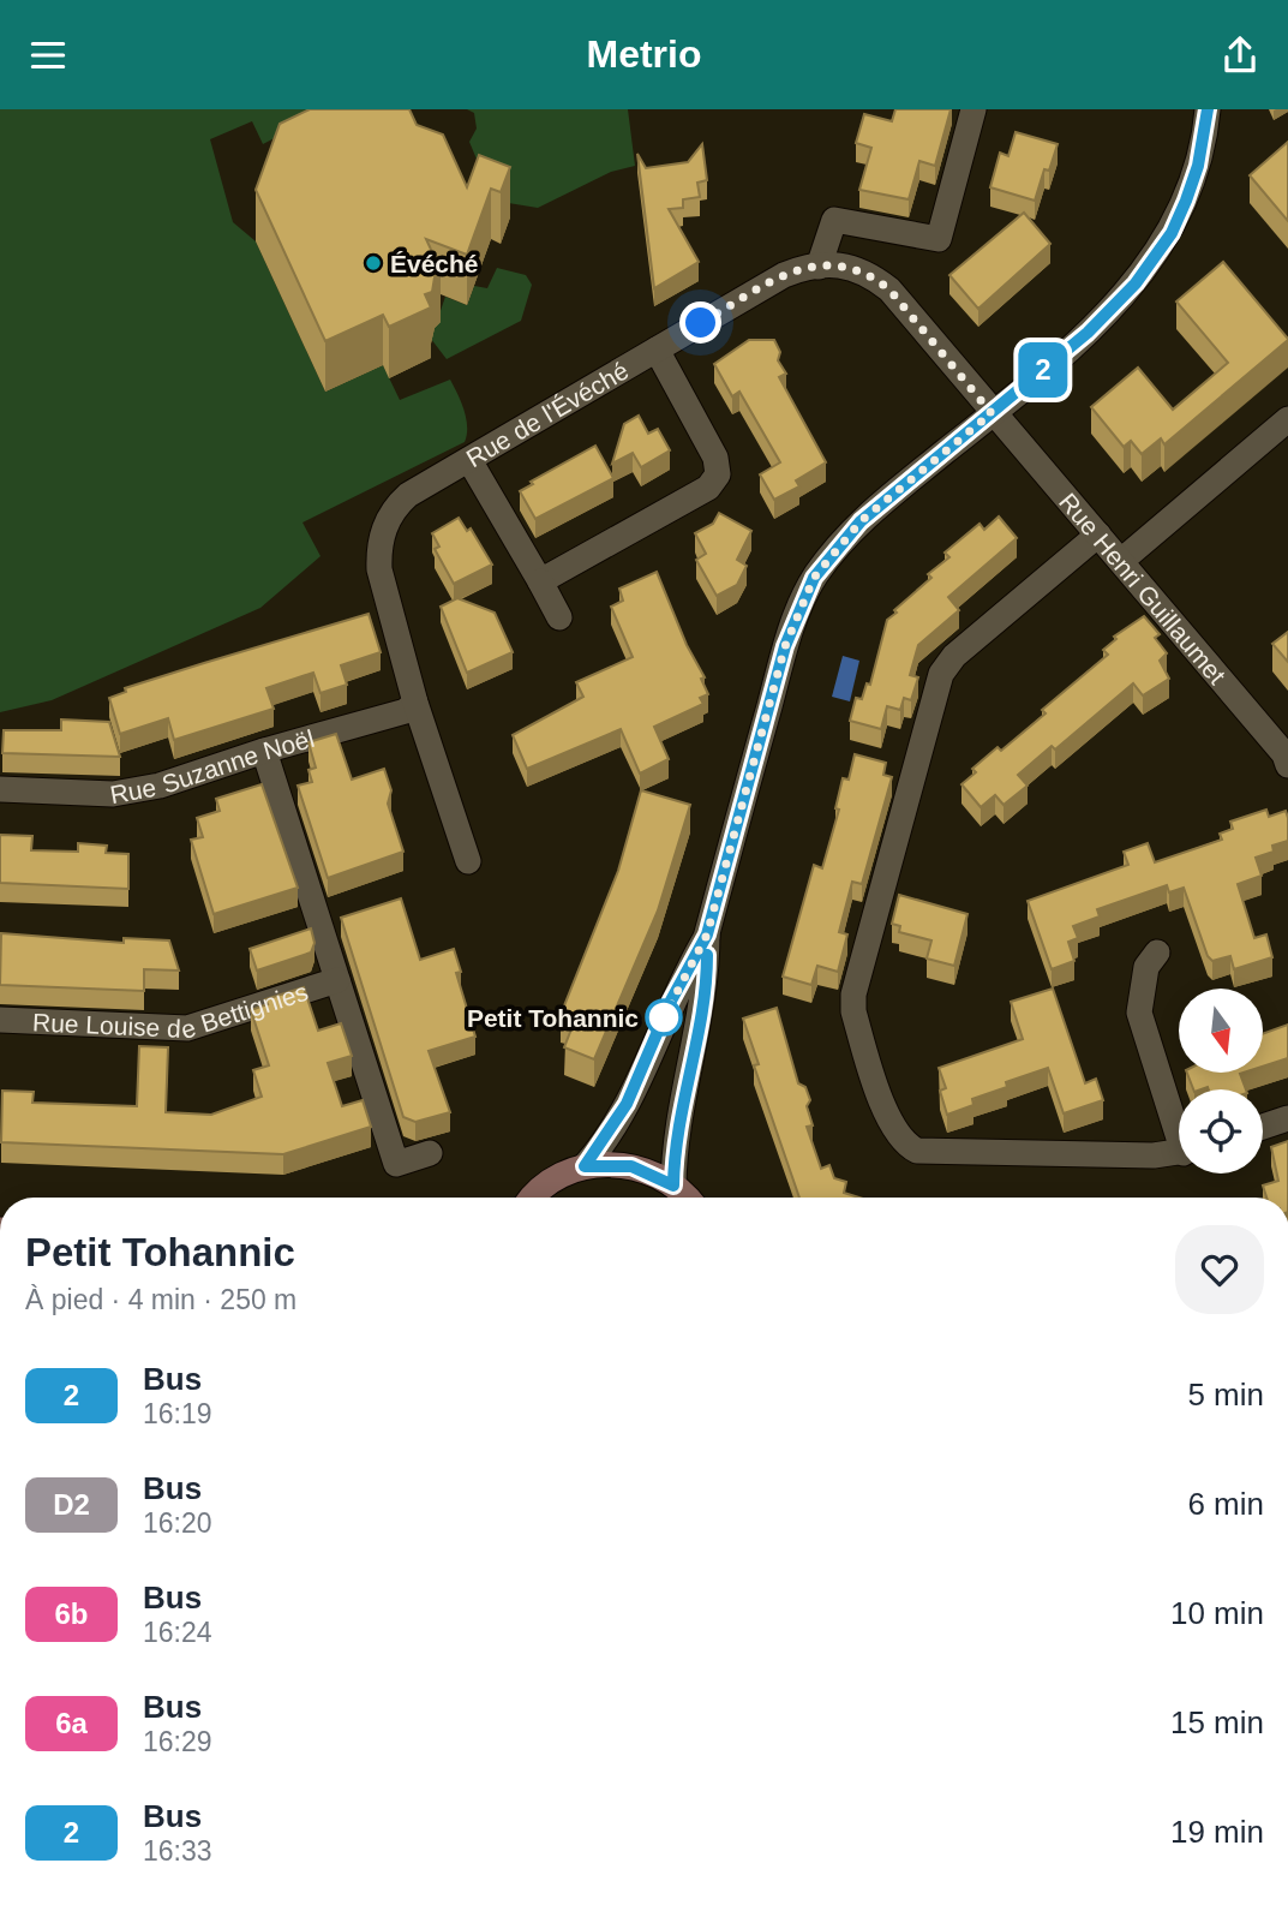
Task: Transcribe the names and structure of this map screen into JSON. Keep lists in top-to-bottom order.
{
  "streets": {
    "street": [
      "Rue de l'Évéché",
      "Rue Henri Guillaumet",
      "Rue Suzanne Noël",
      "Rue Louise de Bettignies"
    ]
  },
  "crossings": [
    ["Rue de l'Évéché", "Rue Henri Guillaumet"],
    ["Rue de l'Évéché", "Rue Suzanne Noël"],
    ["Rue Suzanne Noël", "Rue Louise de Bettignies"]
  ],
  "places": ["Évéché", "Petit Tohannic"],
  "lines": ["bus line 2"],
  "north": "bottom",
  "page": {
    "header": "Metrio",
    "on_map": "2",
    "heading": ["Petit Tohannic", "À pied · 4 min · 250 m"],
    "list": [
      {
        "mark": "2",
        "name": "Bus",
        "note": "16:19",
        "value": "5 min"
      },
      {
        "mark": "D2",
        "name": "Bus",
        "note": "16:20",
        "value": "6 min"
      },
      {
        "mark": "6b",
        "name": "Bus",
        "note": "16:24",
        "value": "10 min"
      },
      {
        "mark": "6a",
        "name": "Bus",
        "note": "16:29",
        "value": "15 min"
      },
      {
        "mark": "2",
        "name": "Bus",
        "note": "16:33",
        "value": "19 min"
      }
    ]
  }
}
